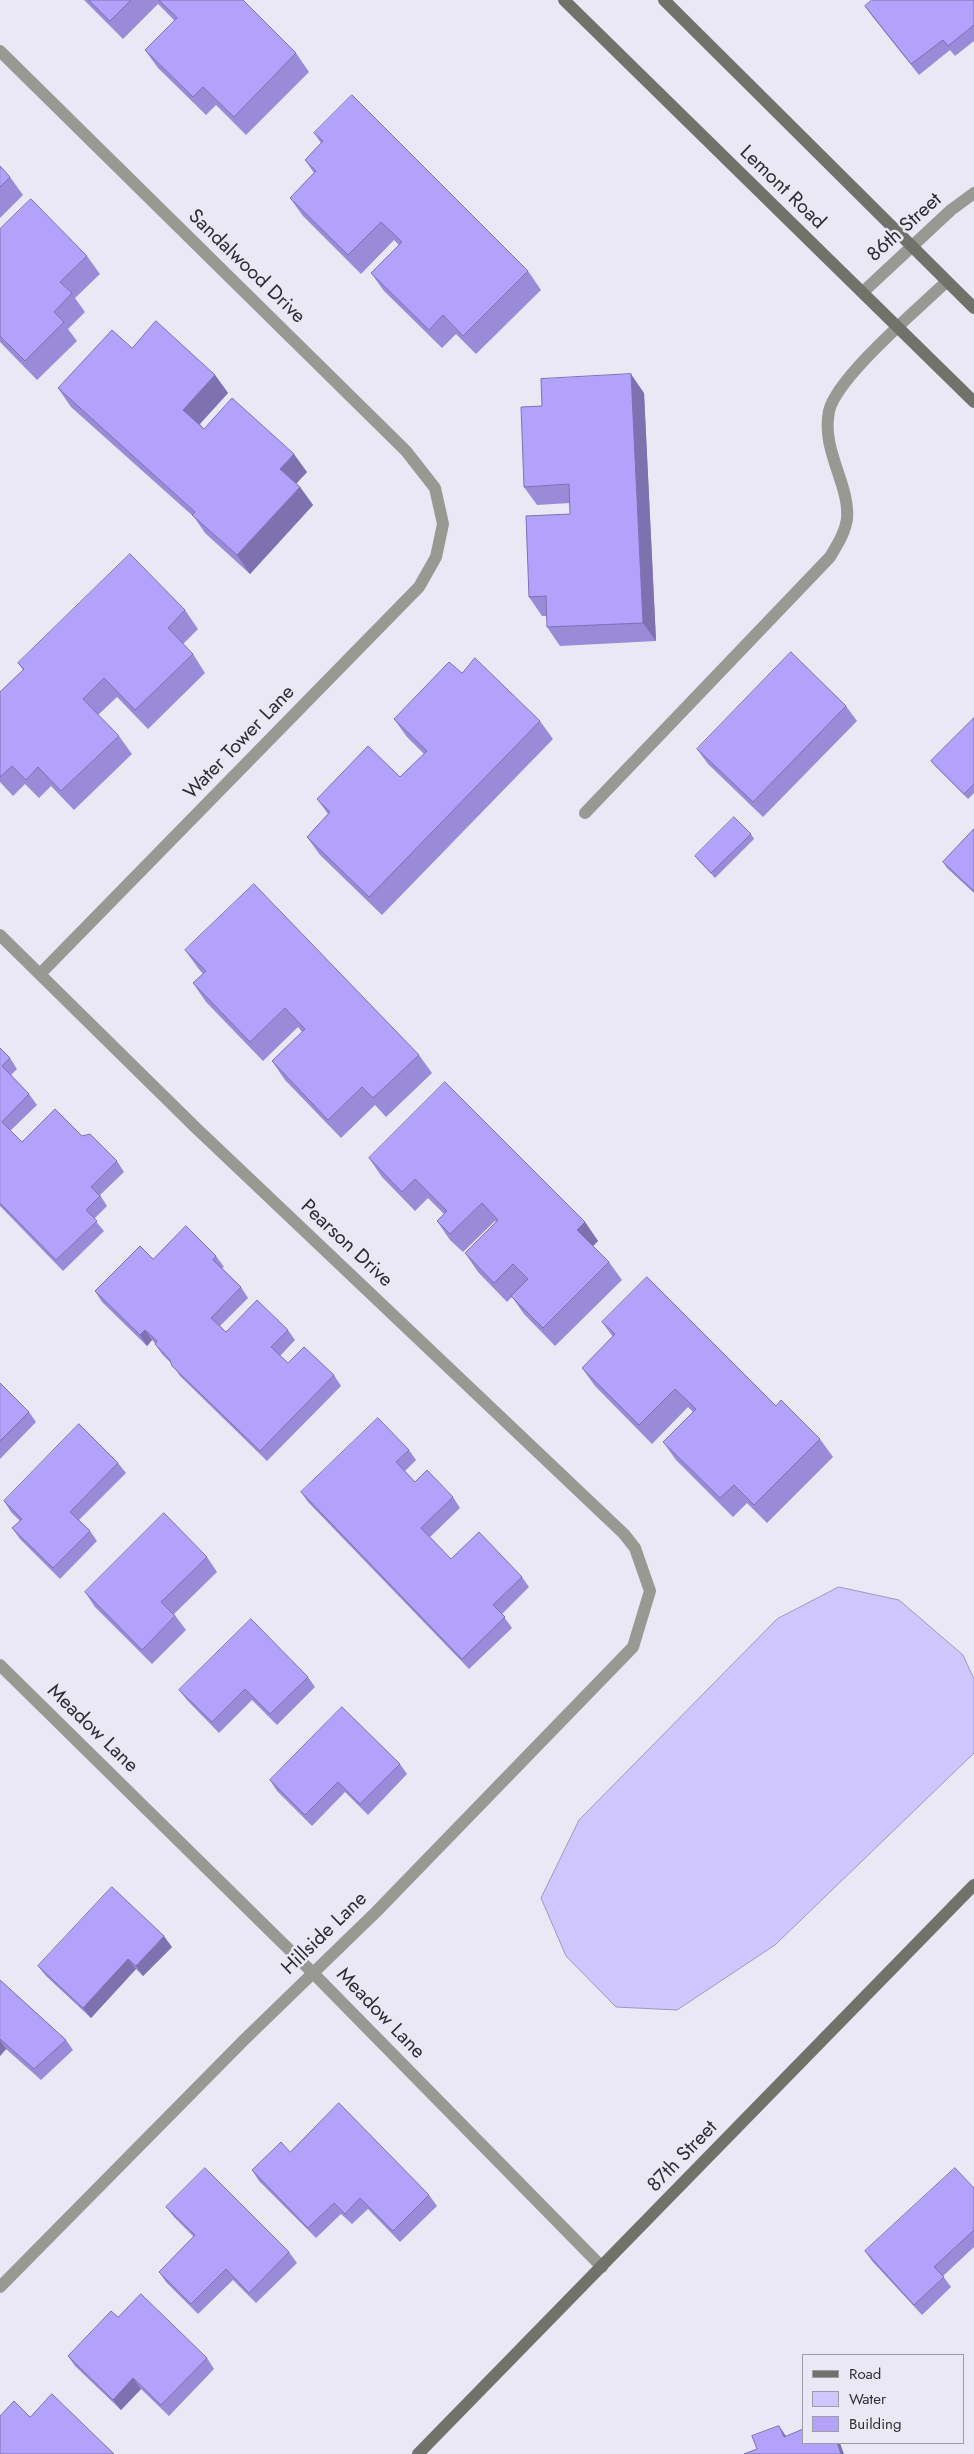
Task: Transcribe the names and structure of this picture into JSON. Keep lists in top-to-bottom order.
{
  "streets": {
    "main road": ["Lemont Road", "87th Street"],
    "street": [
      "86th Street",
      "Sandalwood Drive",
      "Water Tower Lane",
      "Pearson Drive",
      "Meadow Lane",
      "Hillside Lane"
    ]
  },
  "crossings": [
    ["Lemont Road", "86th Street"],
    ["Sandalwood Drive", "Water Tower Lane"],
    ["Water Tower Lane", "Pearson Drive"],
    ["Pearson Drive", "Hillside Lane"],
    ["Meadow Lane", "Hillside Lane"],
    ["Meadow Lane", "87th Street"]
  ],
  "legend": ["Road", "Water", "Building"]
}
